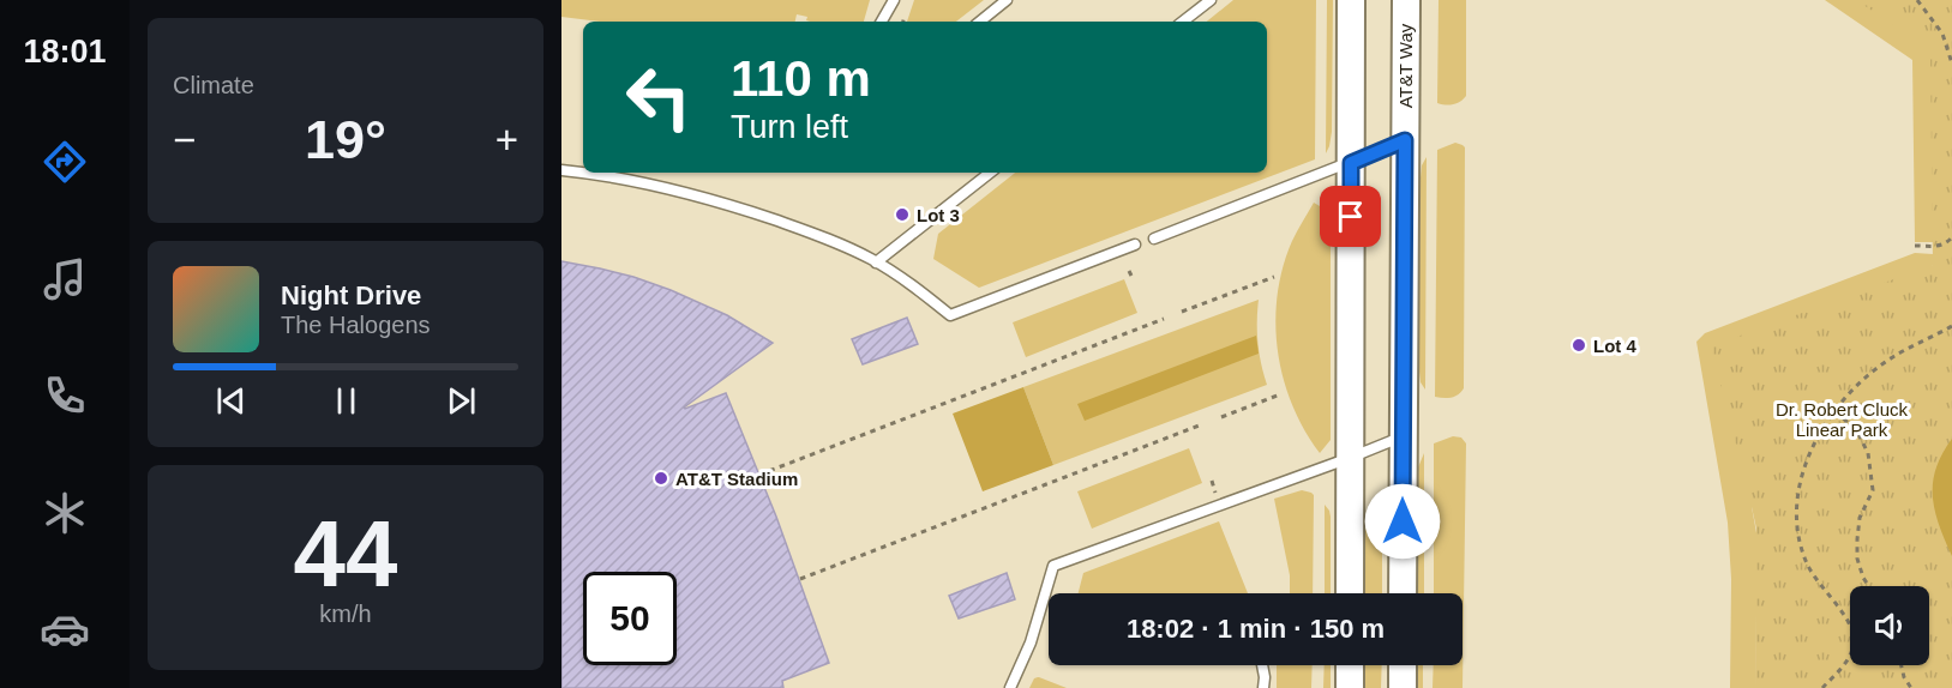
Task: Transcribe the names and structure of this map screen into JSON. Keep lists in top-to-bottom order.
{
  "streets": {
    "main road": ["AT&T Way"]
  },
  "parks": ["Dr. Robert Cluck Linear Park"],
  "places": ["Lot 3", "Lot 4", "AT&T Stadium"],
  "page": {
    "tabs": "18:01",
    "tile": [
      "Climate",
      ["44", "km/h"]
    ],
    "turn": ["110 m", "Turn left"],
    "heat": ["−", "19°", "+"],
    "song": ["Night Drive", "The Halogens"],
    "limit": "50",
    "trip": "18:02 · 1 min · 150 m"
  }
}
